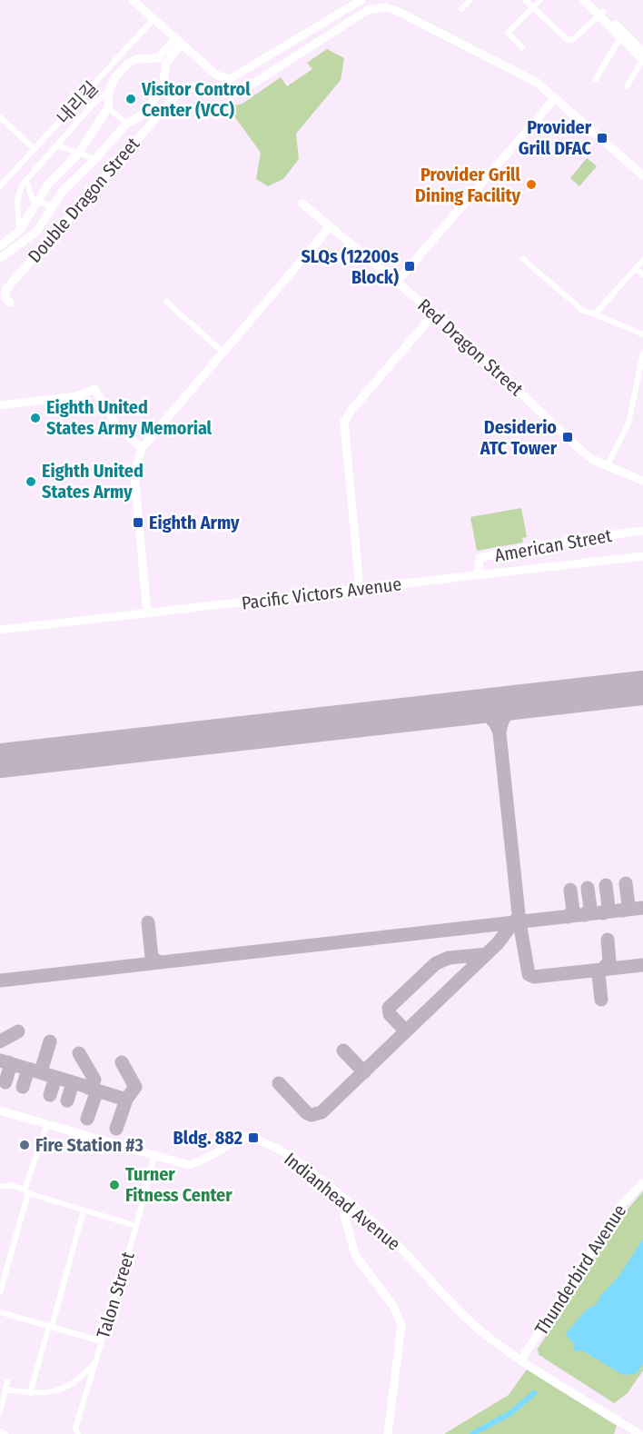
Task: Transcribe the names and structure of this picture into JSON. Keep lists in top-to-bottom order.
{
  "streets": {
    "street": [
      "내리길",
      "Double Dragon Street",
      "Red Dragon Street",
      "American Street",
      "Pacific Victors Avenue",
      "Indianhead Avenue",
      "Thunderbird Avenue",
      "Talon Street"
    ]
  },
  "crossings": [
    ["American Street", "Pacific Victors Avenue"],
    ["Indianhead Avenue", "Thunderbird Avenue"],
    ["Indianhead Avenue", "Talon Street"]
  ],
  "places": {
    "other": [
      "Visitor Control Center (VCC)",
      "Provider Grill Dining Facility",
      "Eighth United States Army Memorial",
      "Eighth United States Army",
      "Fire Station #3",
      "Turner Fitness Center"
    ],
    "transit": [
      "Provider Grill DFAC",
      "SLQs (12200s Block)",
      "Desiderio ATC Tower",
      "Eighth Army",
      "Bldg. 882"
    ]
  }
}
